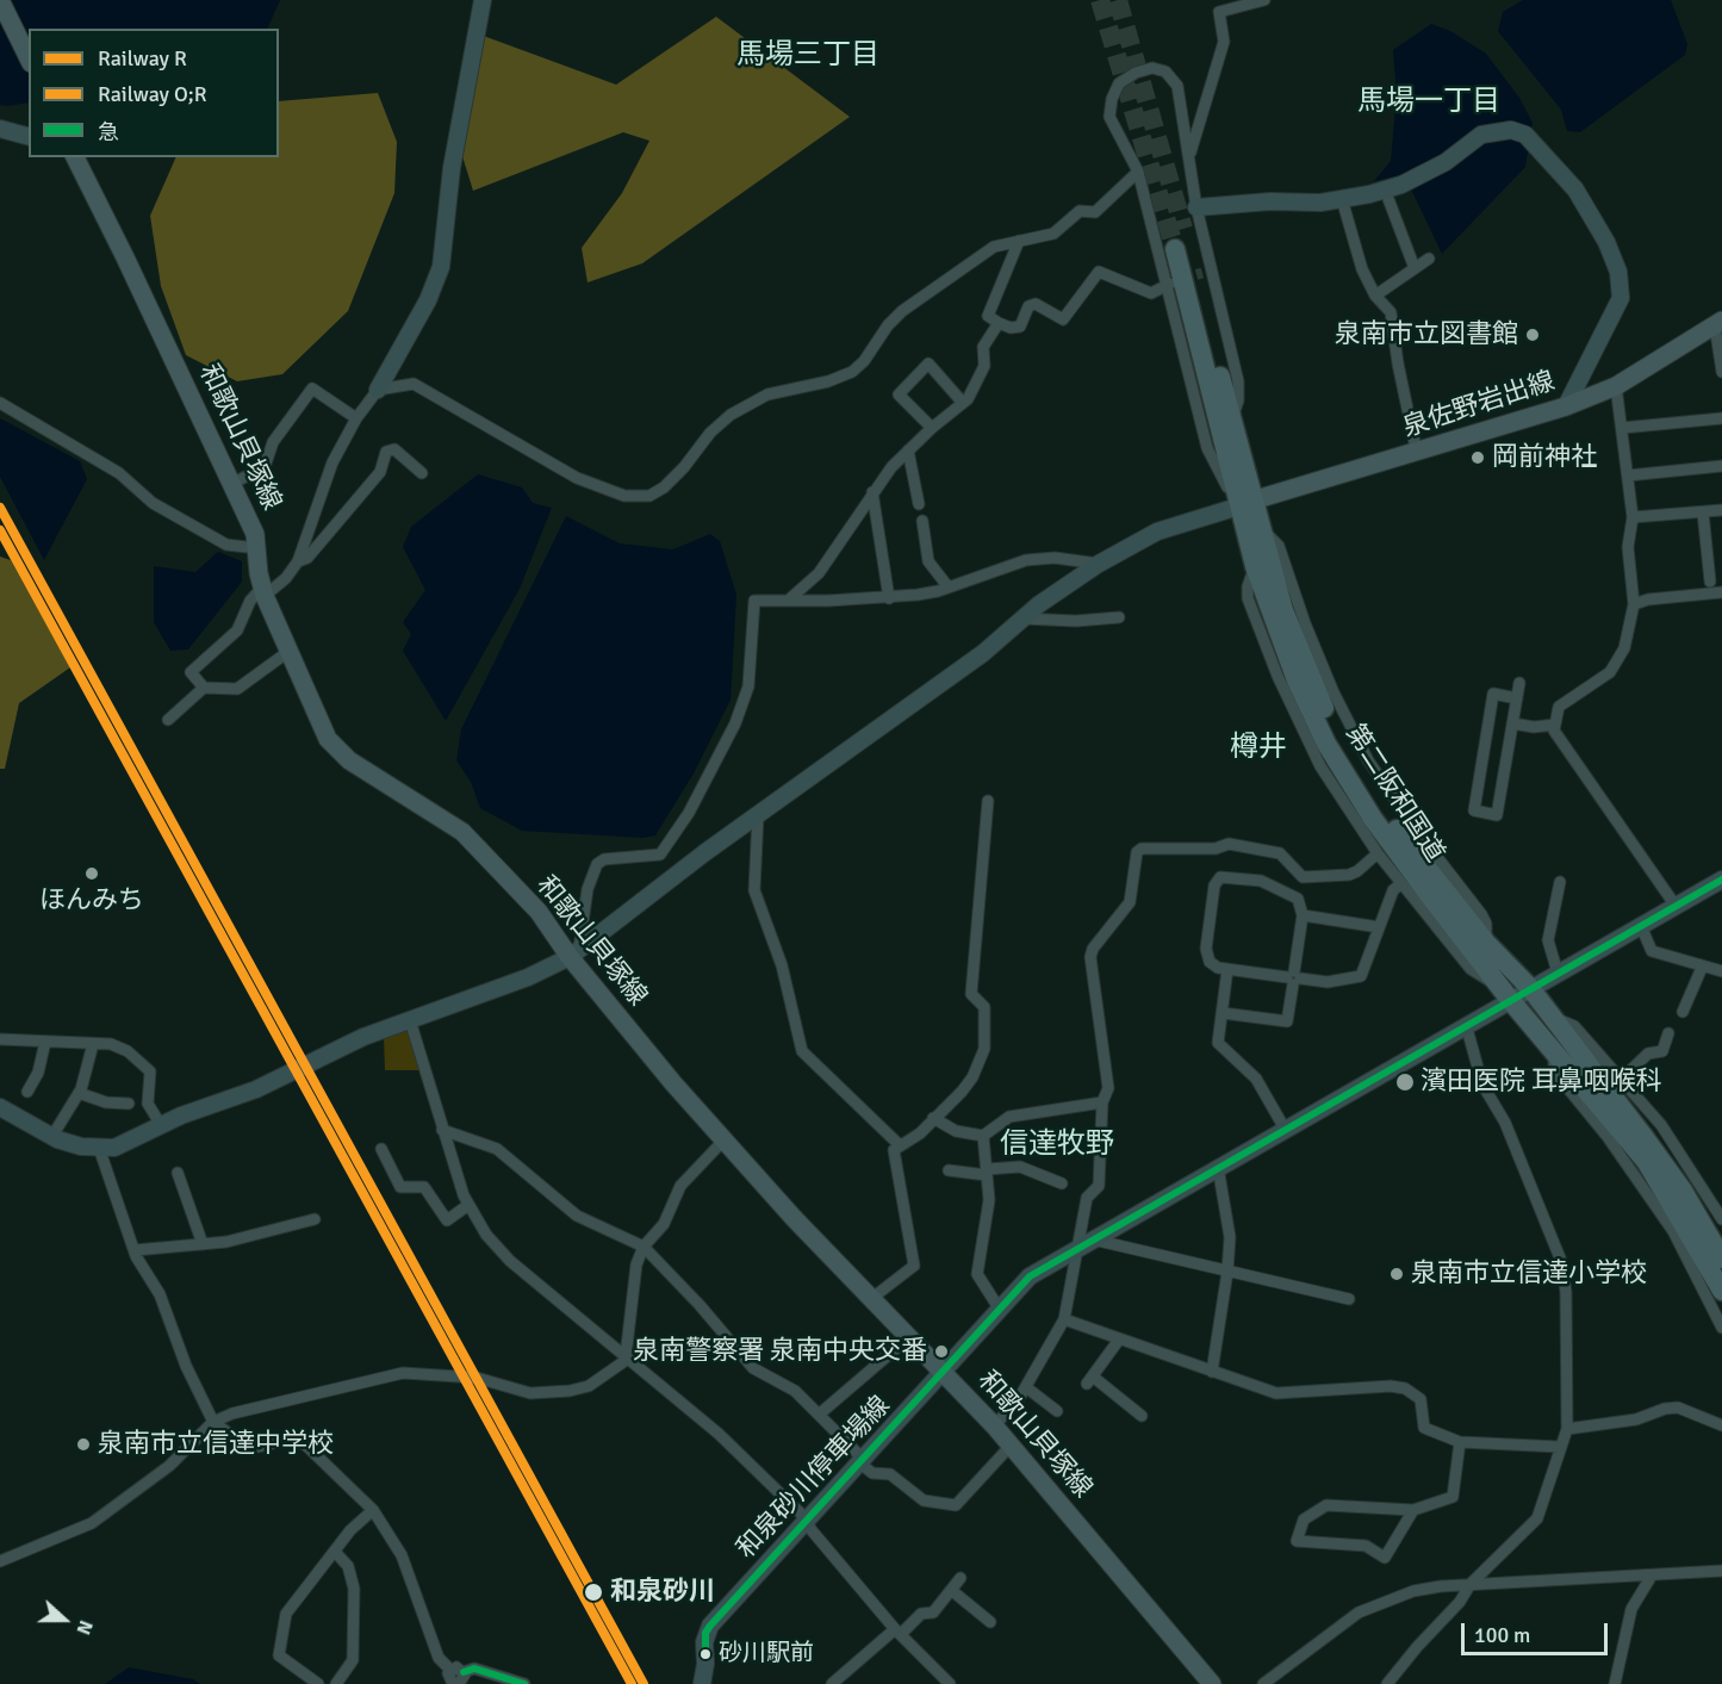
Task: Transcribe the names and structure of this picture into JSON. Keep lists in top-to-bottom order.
{
  "streets": {
    "highway": ["第二阪和国道"],
    "main road": ["泉佐野岩出線", "和歌山貝塚線"],
    "street": ["和泉砂川停車場線"]
  },
  "crossings": [
    ["泉佐野岩出線", "第二阪和国道"],
    ["和歌山貝塚線", "和泉砂川停車場線"],
    ["第二阪和国道", "和泉砂川停車場線"]
  ],
  "districts": [
    "馬場三丁目",
    "馬場一丁目",
    "樽井",
    "信達牧野"
  ],
  "places": [
    "泉南市立図書館",
    "岡前神社",
    "ほんみち",
    "濱田医院 耳鼻咽喉科",
    "泉南市立信達小学校",
    "泉南警察署 泉南中央交番",
    "泉南市立信達中学校",
    "和泉砂川",
    "砂川駅前"
  ],
  "lines": ["rail line R", "rail line O;R", "transit line 急"],
  "legend": ["Railway R", "Railway O;R", "急"],
  "scale_bar": "100 m",
  "north": "right"
}
